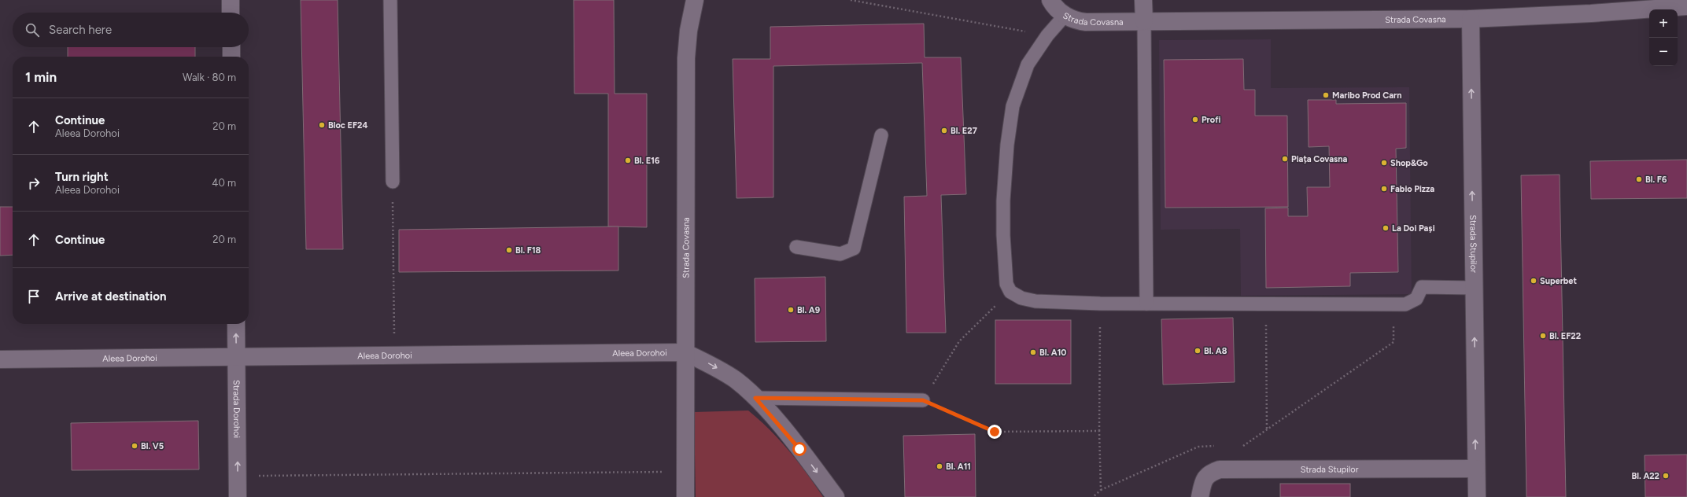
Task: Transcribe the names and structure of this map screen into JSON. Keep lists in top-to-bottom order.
{
  "streets": {
    "street": [
      "Strada Covasna",
      "Strada Stupilor",
      "Aleea Dorohoi",
      "Strada Dorohoi"
    ]
  },
  "crossings": [
    ["Strada Covasna", "Strada Stupilor"],
    ["Strada Covasna", "Aleea Dorohoi"],
    ["Aleea Dorohoi", "Strada Dorohoi"]
  ],
  "one_way": ["Strada Stupilor", "Strada Dorohoi"],
  "places": [
    "Maribo Prod Carn",
    "Profi",
    "Bloc EF24",
    "Bl. E27",
    "Piața Covasna",
    "Bl. E16",
    "Shop&Go",
    "Bl. F6",
    "Fabio Pizza",
    "La Doi Pași",
    "Bl. F18",
    "Superbet",
    "Bl. A9",
    "Bl. EF22",
    "Bl. A8",
    "Bl. A10",
    "Bl. V5",
    "Bl. A11",
    "Bl. A22"
  ],
  "page": {
    "map_buttons": ["+", "−"],
    "search": "Search here",
    "heading": ["1 min", "Walk · 80 m"],
    "list": [
      ["Continue", "Aleea Dorohoi", "20 m"],
      ["Turn right", "Aleea Dorohoi", "40 m"],
      ["Continue", "20 m"],
      "Arrive at destination"
    ]
  }
}
